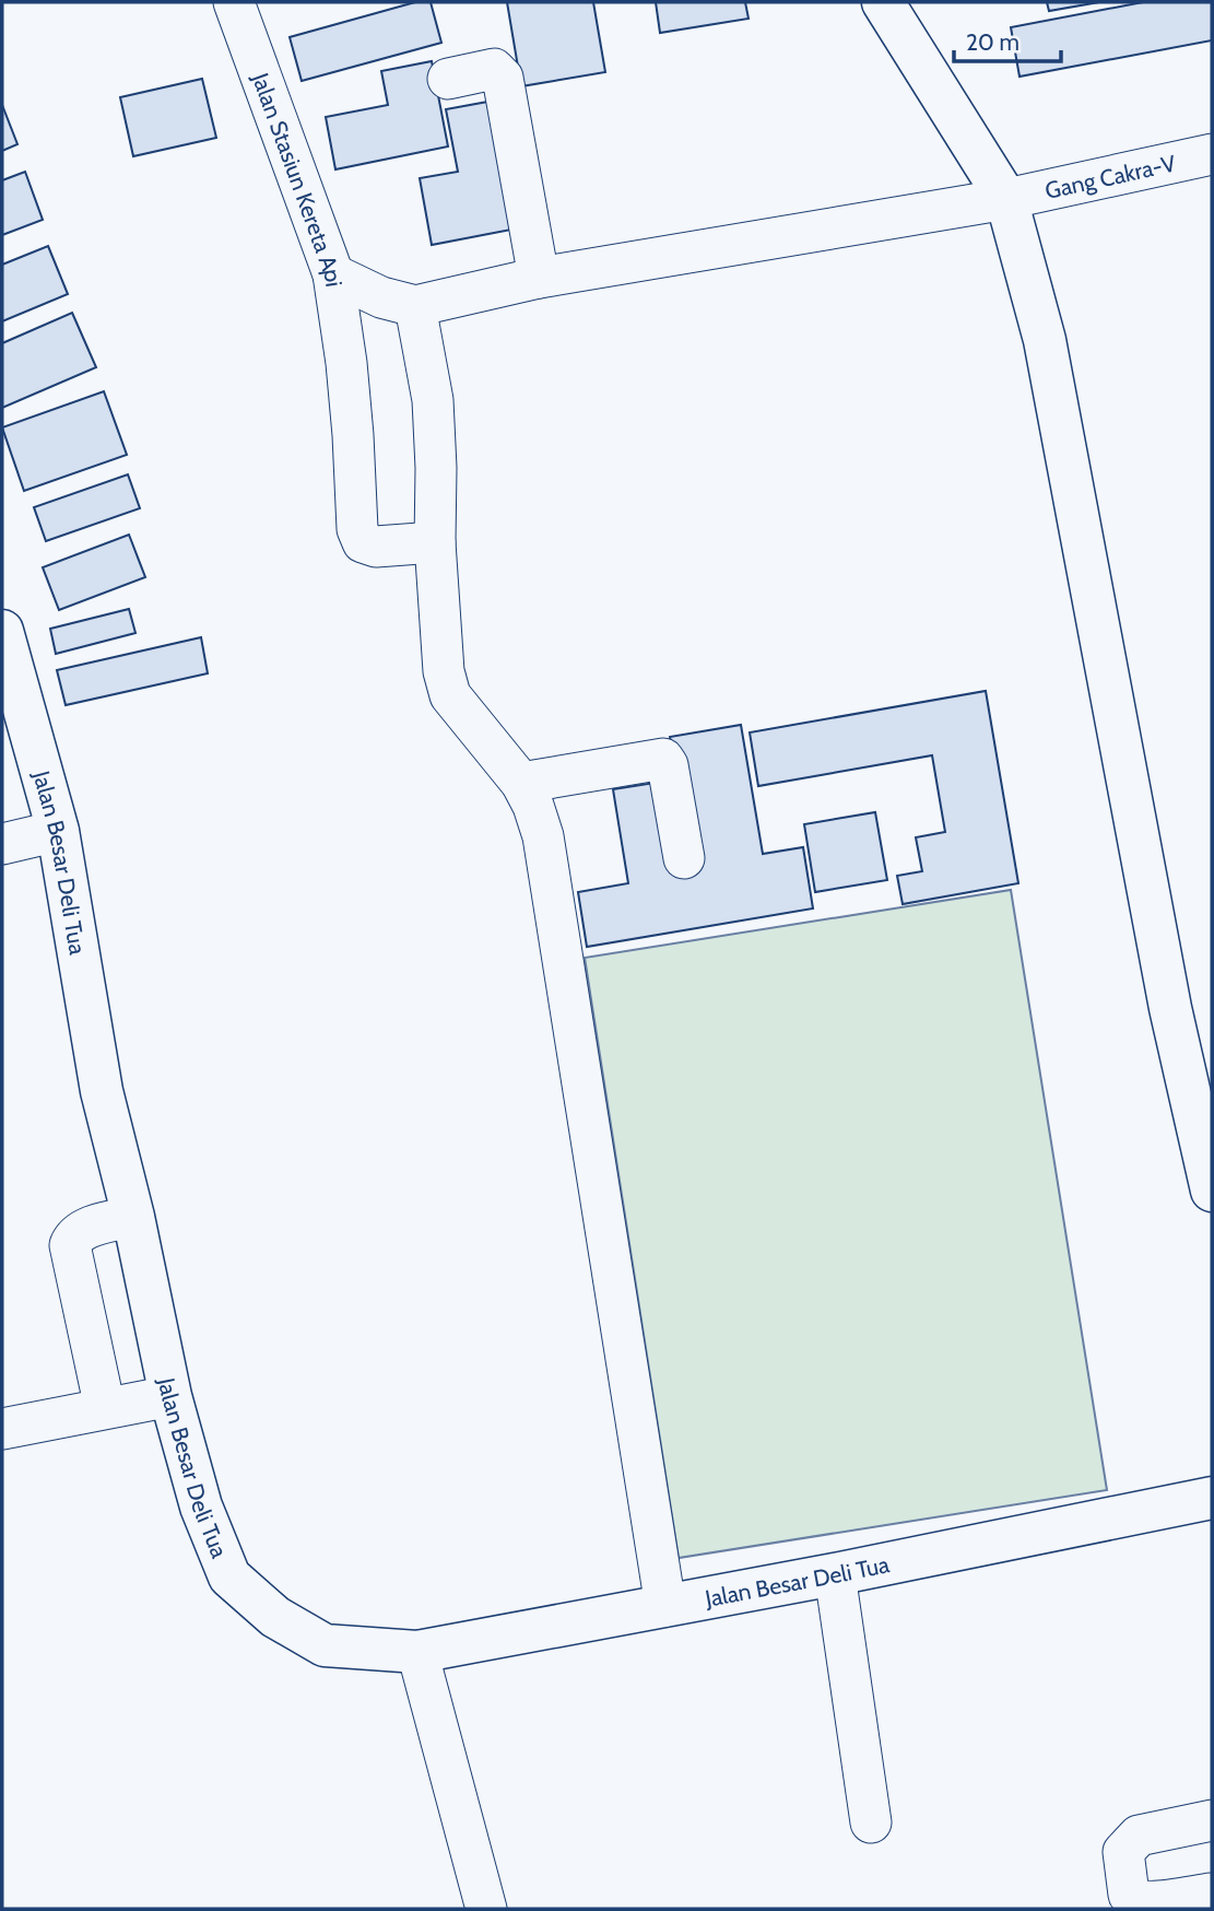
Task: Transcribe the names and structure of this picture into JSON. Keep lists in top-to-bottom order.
{
  "streets": {
    "main road": ["Jalan Besar Deli Tua"],
    "street": ["Jalan Stasiun Kereta Api", "Gang Cakra-V"]
  },
  "crossings": [
    ["Jalan Stasiun Kereta Api", "Gang Cakra-V"]
  ],
  "scale_bar": "20 m"
}
